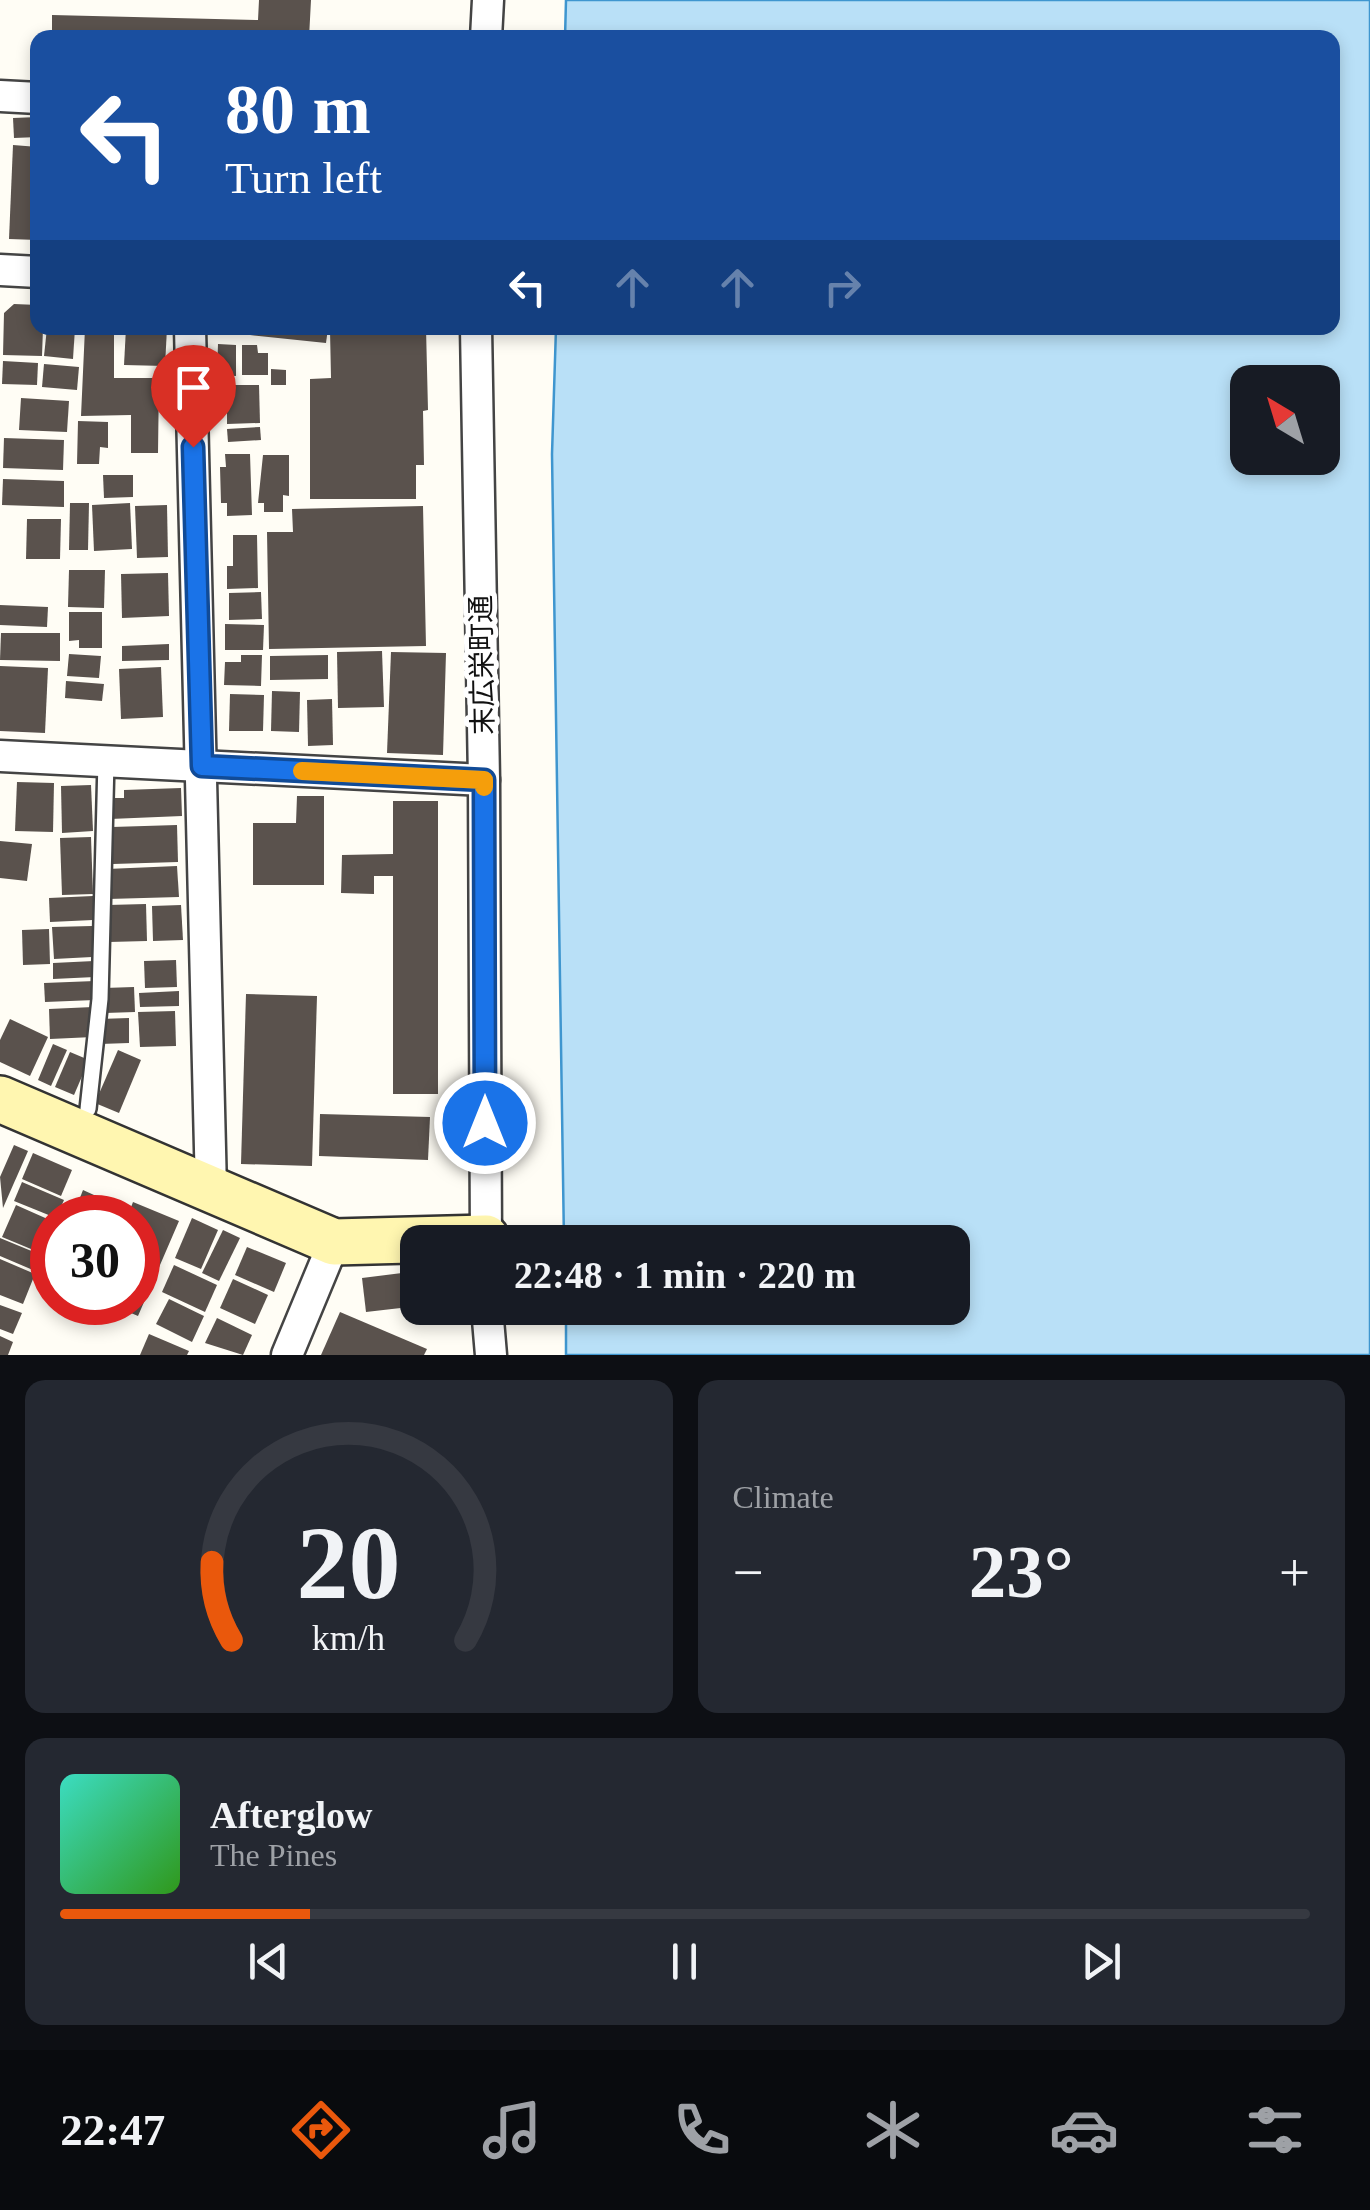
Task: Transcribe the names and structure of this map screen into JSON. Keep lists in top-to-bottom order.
{
  "streets": {
    "street": ["末広栄町通"]
  },
  "north": "top left",
  "page": {
    "turn": ["80 m", "Turn left"],
    "limit": "30",
    "trip": "22:48 · 1 min · 220 m",
    "tile": "Climate",
    "heat": ["−", "23°", "+"],
    "song": ["Afterglow", "The Pines"],
    "tabs": "22:47",
    "gauge": ["20", "km/h"]
  }
}
